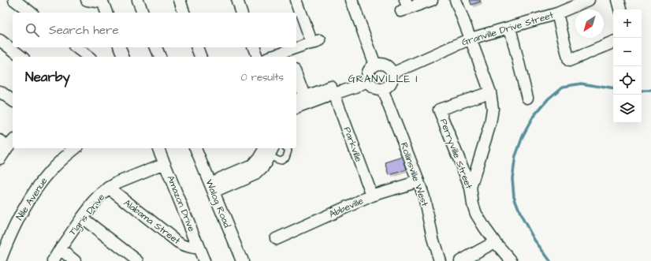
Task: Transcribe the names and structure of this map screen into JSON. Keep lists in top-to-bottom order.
{
  "streets": {
    "street": [
      "Granville Drive Street",
      "Parkville",
      "Perryville Street",
      "Rollinsville West",
      "Nile Avenue",
      "Amazon Drive",
      "Walog Road",
      "Abbeville",
      "Tigris Drive",
      "Alabama Street"
    ]
  },
  "crossings": [
    ["Granville Drive Street", "Rollinsville West"],
    ["Parkville", "Abbeville"],
    ["Rollinsville West", "Abbeville"],
    ["Amazon Drive", "Tigris Drive"],
    ["Amazon Drive", "Alabama Street"],
    ["Tigris Drive", "Alabama Street"]
  ],
  "districts": ["GRANVILLE I"],
  "north": "bottom left",
  "page": {
    "map_buttons": ["+", "−"],
    "search": "Search here",
    "heading": ["Nearby", "0 results"]
  }
}
